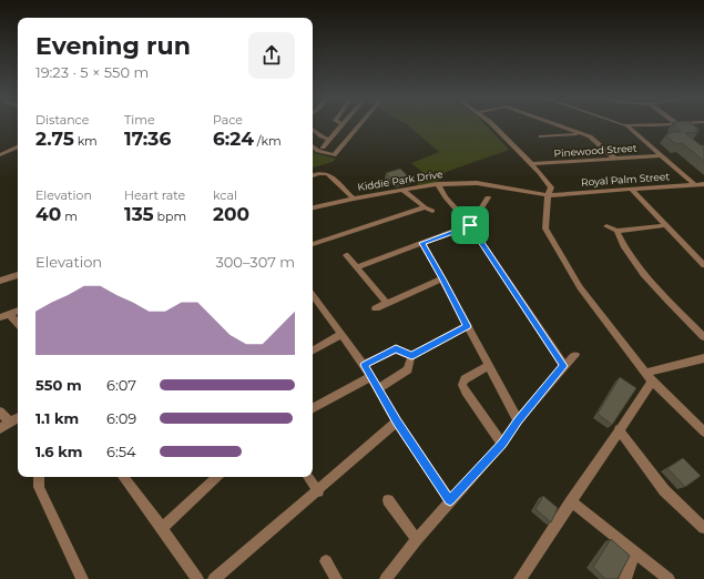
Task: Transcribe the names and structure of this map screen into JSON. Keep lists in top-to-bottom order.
{
  "streets": {
    "street": ["Pinewood Street", "Royal Palm Street", "Kiddie Park Drive"]
  },
  "crossings": [
    ["Royal Palm Street", "Kiddie Park Drive"]
  ],
  "page": {
    "heading": ["Evening run", "19:23 · 5 × 550 m"],
    "stats": [
      ["Distance", "2.75 km"],
      ["Time", "17:36"],
      ["Pace", "6:24 /km"],
      ["Elevation", "40 m"],
      ["Heart rate", "135 bpm"],
      ["kcal", "200"]
    ],
    "chart": ["Elevation", "300–307 m"],
    "list": [
      {
        "name": "550 m",
        "note": "6:07"
      },
      {
        "name": "1.1 km",
        "note": "6:09"
      },
      {
        "name": "1.6 km",
        "note": "6:54"
      }
    ]
  }
}
